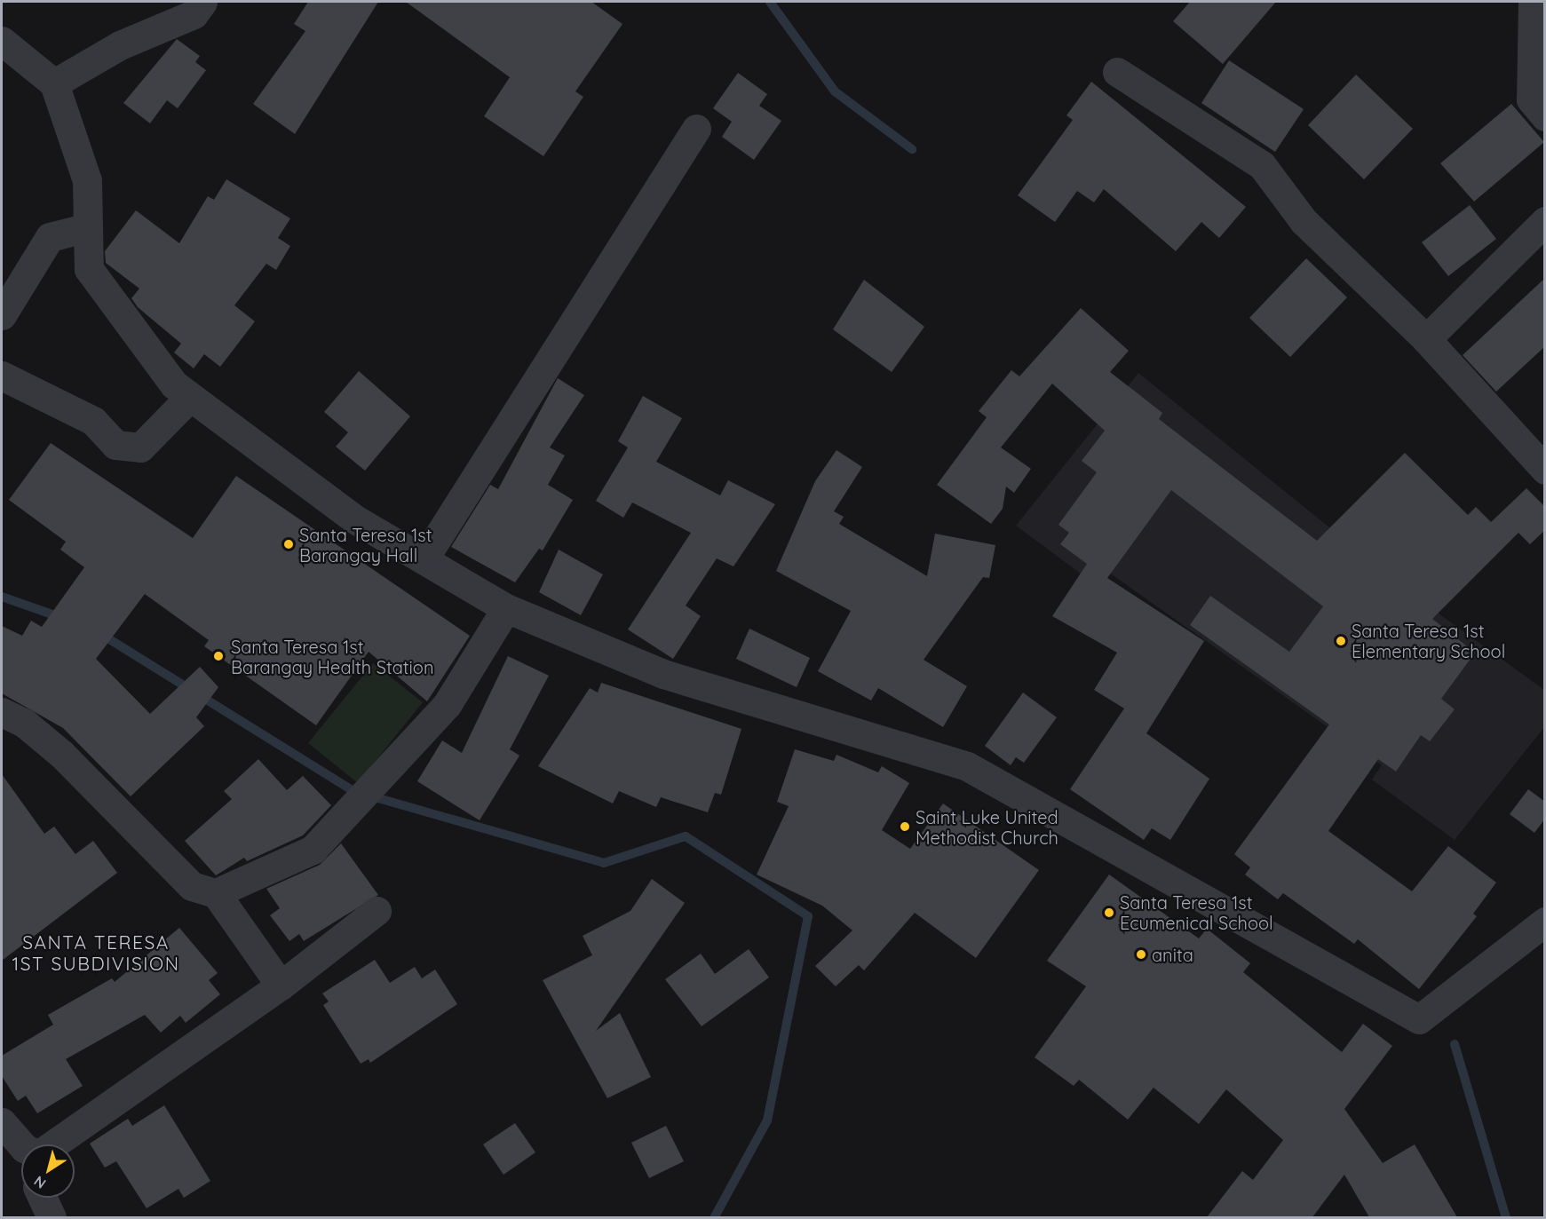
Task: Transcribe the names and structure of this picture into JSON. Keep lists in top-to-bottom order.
{
  "districts": ["SANTA TERESA 1ST SUBDIVISION"],
  "places": [
    "Santa Teresa 1st Barangay Hall",
    "Santa Teresa 1st Elementary School",
    "Santa Teresa 1st Barangay Health Station",
    "Saint Luke United Methodist Church",
    "Santa Teresa 1st Ecumenical School",
    "anita"
  ],
  "north": "bottom left"
}
